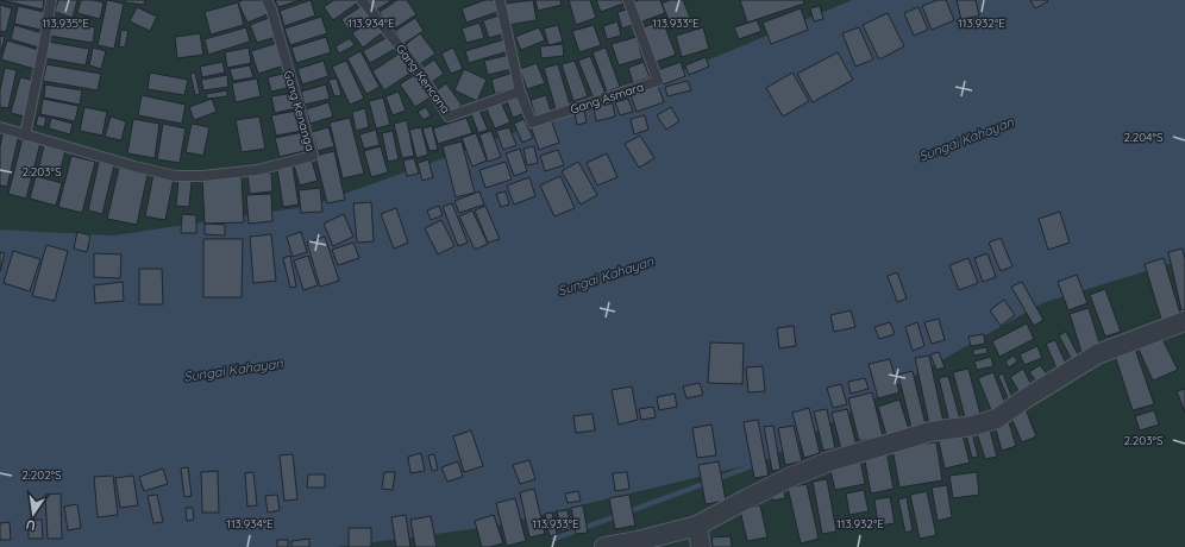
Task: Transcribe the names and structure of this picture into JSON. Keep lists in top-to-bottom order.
{
  "streets": {
    "lane": ["Gang Kencana", "Gang Asmara", "Gang Kenanga"]
  },
  "crossings": [
    ["Gang Kencana", "Gang Asmara"]
  ],
  "water": ["Sungai Kahayan"],
  "north": "bottom",
  "coordinates": [
    "113.935°E",
    "113.934°E",
    "113.933°E",
    "113.932°E",
    "2.204°S",
    "2.203°S",
    "2.202°S"
  ]
}
